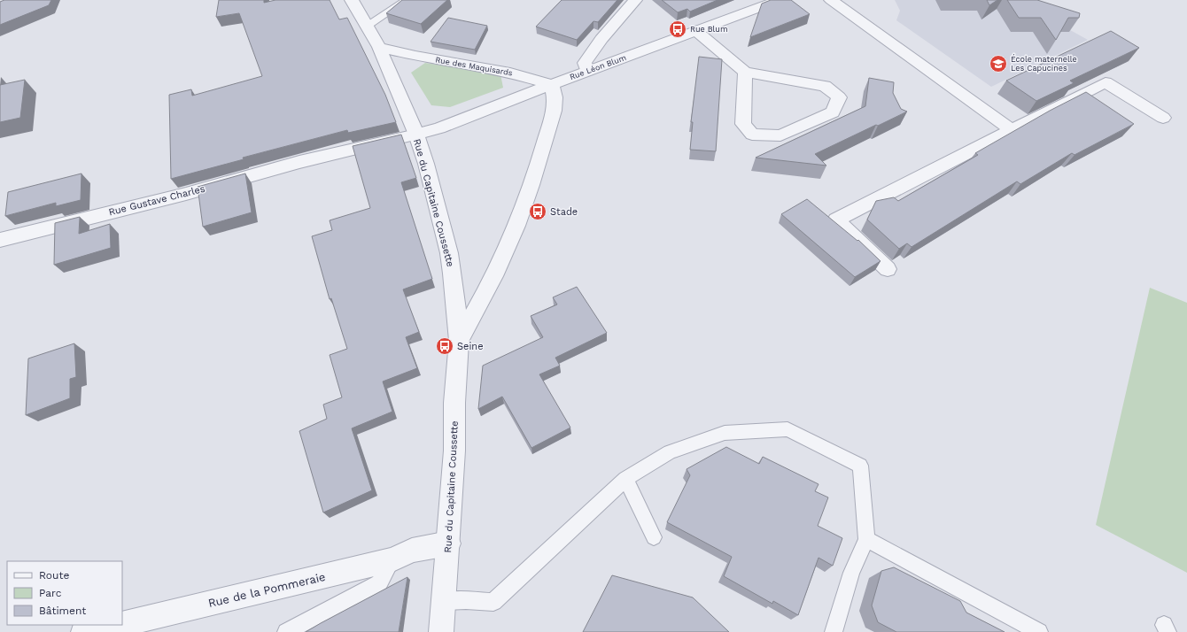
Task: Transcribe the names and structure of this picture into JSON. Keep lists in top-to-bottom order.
{
  "streets": {
    "street": [
      "Rue des Maquisards",
      "Rue Léon Blum",
      "Rue Gustave Charles",
      "Rue du Capitaine Coussette",
      "Rue de la Pommeraie"
    ]
  },
  "crossings": [
    ["Rue des Maquisards", "Rue Léon Blum"],
    ["Rue des Maquisards", "Rue du Capitaine Coussette"],
    ["Rue Léon Blum", "Rue Gustave Charles"],
    ["Rue Léon Blum", "Rue du Capitaine Coussette"],
    ["Rue Gustave Charles", "Rue du Capitaine Coussette"],
    ["Rue du Capitaine Coussette", "Rue de la Pommeraie"]
  ],
  "places": {
    "bus stop": ["Rue Blum", "Stade", "Seine"],
    "school or university": ["École maternelle Les Capucines"]
  },
  "legend": ["Route", "Parc", "Bâtiment"]
}
